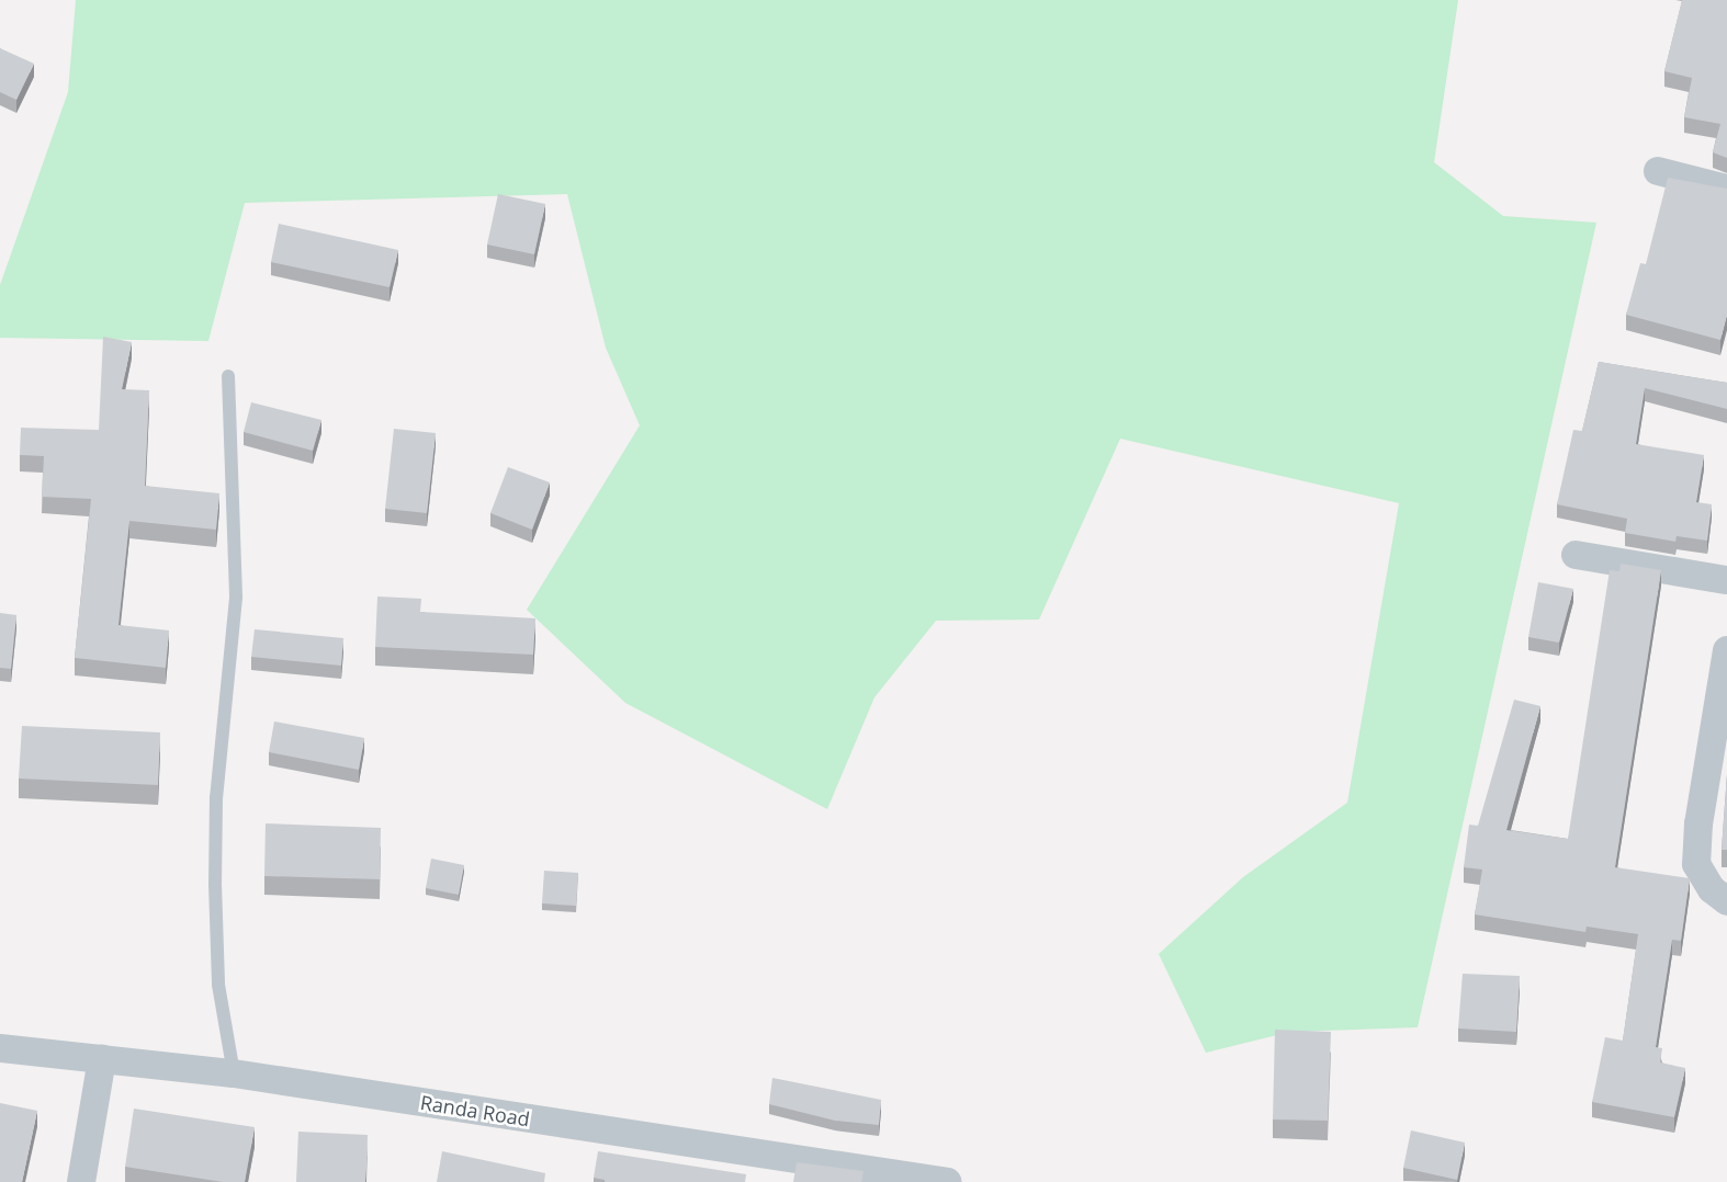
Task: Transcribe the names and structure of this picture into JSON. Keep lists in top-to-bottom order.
{
  "streets": {
    "street": ["Randa Road"]
  }
}
